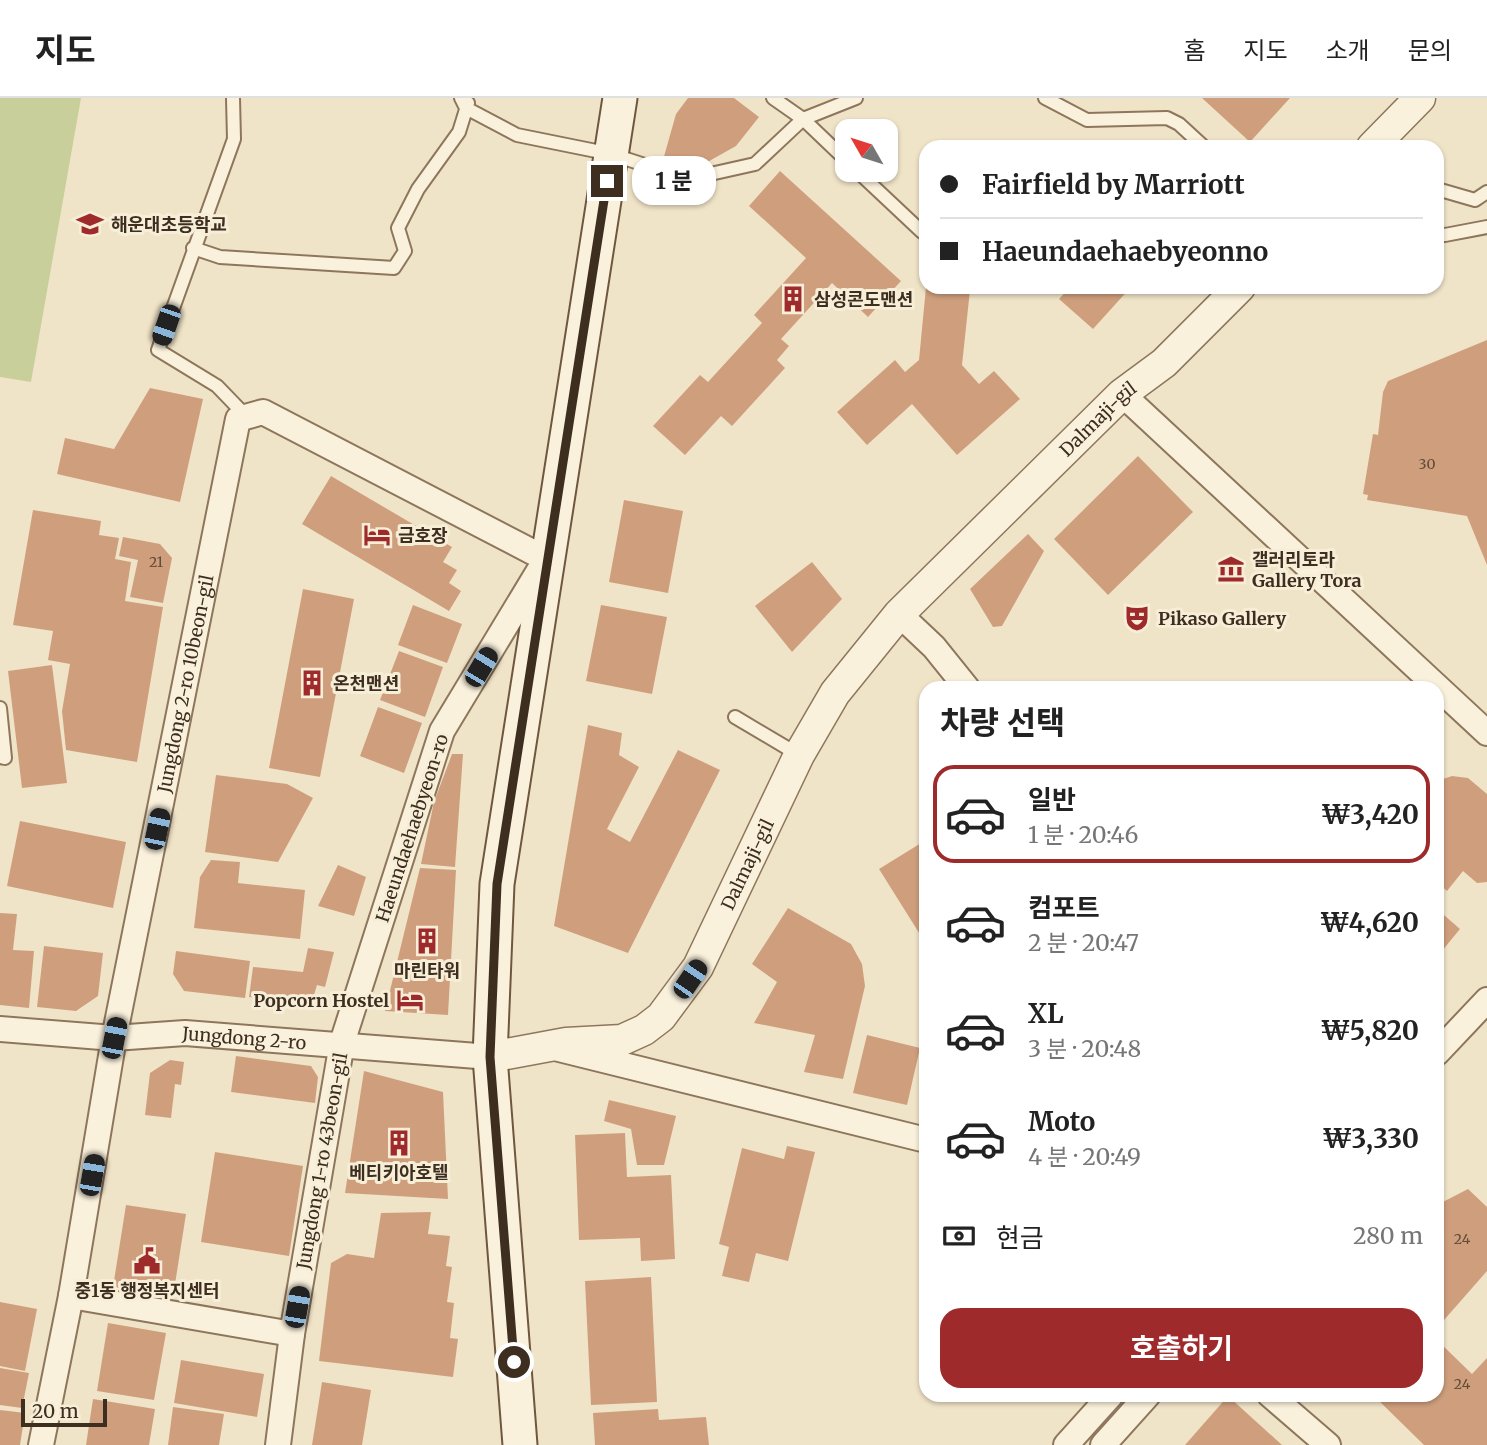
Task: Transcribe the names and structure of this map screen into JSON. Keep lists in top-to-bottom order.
{
  "streets": {
    "street": [
      "Dalmaji-gil",
      "Jungdong 2-ro 10beon-gil",
      "Haeundaehaebyeon-ro",
      "Jungdong 2-ro",
      "Jungdong 1-ro 43beon-gil"
    ]
  },
  "crossings": [
    ["Dalmaji-gil", "Jungdong 2-ro"],
    ["Jungdong 2-ro 10beon-gil", "Jungdong 2-ro"],
    ["Haeundaehaebyeon-ro", "Jungdong 2-ro"],
    ["Haeundaehaebyeon-ro", "Jungdong 1-ro 43beon-gil"],
    ["Jungdong 2-ro", "Jungdong 1-ro 43beon-gil"]
  ],
  "places": {
    "school or university": ["해운대초등학교"],
    "building": [
      "삼성콘도맨션",
      "온천맨션",
      "마린타워",
      "베티키아호텔"
    ],
    "hotel": ["금호장", "Popcorn Hostel"],
    "museum": ["갤러리토라 Gallery Tora"],
    "theatre": ["Pikaso Gallery"],
    "public building": ["중1동 행정복지센터"]
  },
  "house_numbers": [
    "30",
    "21",
    "24",
    "24"
  ],
  "scale_bar": "20 m",
  "north": "top left",
  "page": {
    "header": "지도",
    "nav": [
      "홈",
      "지도",
      "소개",
      "문의"
    ],
    "banner": ["Fairfield by Marriott", "Haeundaehaebyeonno"],
    "bubble": "1 분",
    "heading": "차량 선택",
    "list": [
      {
        "name": "일반",
        "note": "1 분 · 20:46",
        "value": "₩3,420"
      },
      {
        "name": "컴포트",
        "note": "2 분 · 20:47",
        "value": "₩4,620"
      },
      {
        "name": "XL",
        "note": "3 분 · 20:48",
        "value": "₩5,820"
      },
      {
        "name": "Moto",
        "note": "4 분 · 20:49",
        "value": "₩3,330"
      }
    ],
    "pay": ["현금", "280 m"],
    "buttons": "호출하기",
    "scale": "20 m"
  }
}
